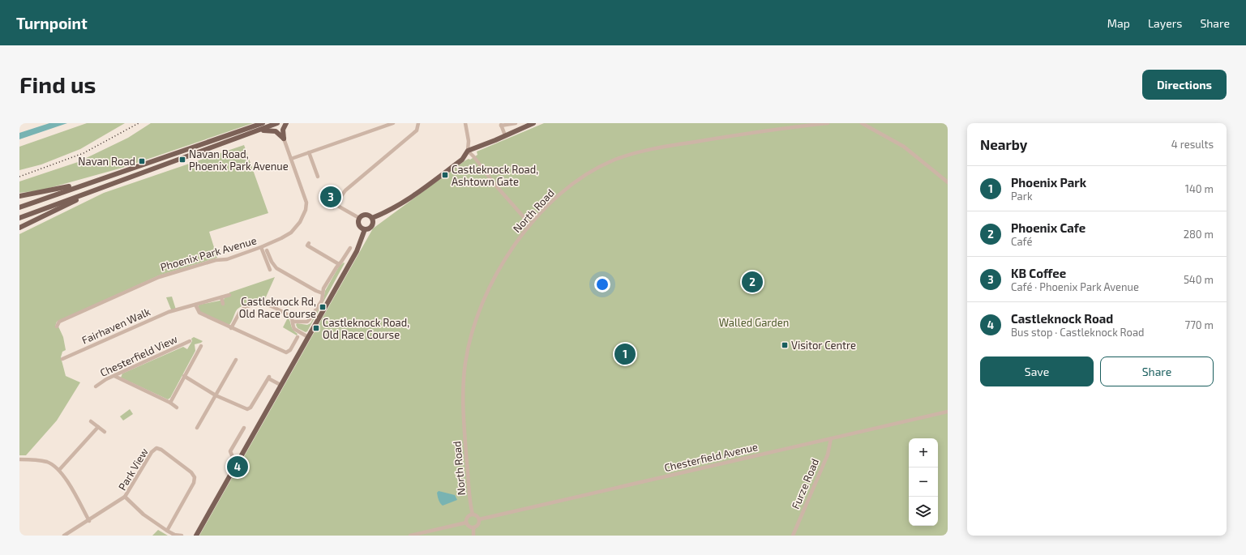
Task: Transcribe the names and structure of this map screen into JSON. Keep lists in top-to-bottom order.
{
  "streets": {
    "street": [
      "North Road",
      "Phoenix Park Avenue",
      "Fairhaven Walk",
      "Chesterfield View",
      "Chesterfield Avenue",
      "Park View",
      "Furze Road"
    ]
  },
  "crossings": [
    ["North Road", "Chesterfield Avenue"],
    ["Chesterfield Avenue", "Furze Road"]
  ],
  "parks": ["Walled Garden"],
  "places": {
    "transit": [
      "Navan Road, Phoenix Park Avenue",
      "Navan Road",
      "Castleknock Road, Ashtown Gate",
      "Castleknock Rd, Old Race Course",
      "Castleknock Road, Old Race Course",
      "Visitor Centre"
    ]
  },
  "page": {
    "header": "Turnpoint",
    "nav": ["Map", "Layers", "Share"],
    "buttons": [
      "Directions",
      ["Save", "Share"]
    ],
    "title": "Find us",
    "heading": ["Nearby", "4 results"],
    "list": [
      {
        "mark": "1",
        "name": "Phoenix Park",
        "note": "Park",
        "value": "140 m"
      },
      {
        "mark": "2",
        "name": "Phoenix Cafe",
        "note": "Café",
        "value": "280 m"
      },
      {
        "mark": "3",
        "name": "KB Coffee",
        "note": "Café · Phoenix Park Avenue",
        "value": "540 m"
      },
      {
        "mark": "4",
        "name": "Castleknock Road",
        "note": "Bus stop · Castleknock Road",
        "value": "770 m"
      }
    ],
    "pins": [
      "3",
      "2",
      "1",
      "4"
    ],
    "map_buttons": ["+", "−"]
  }
}
